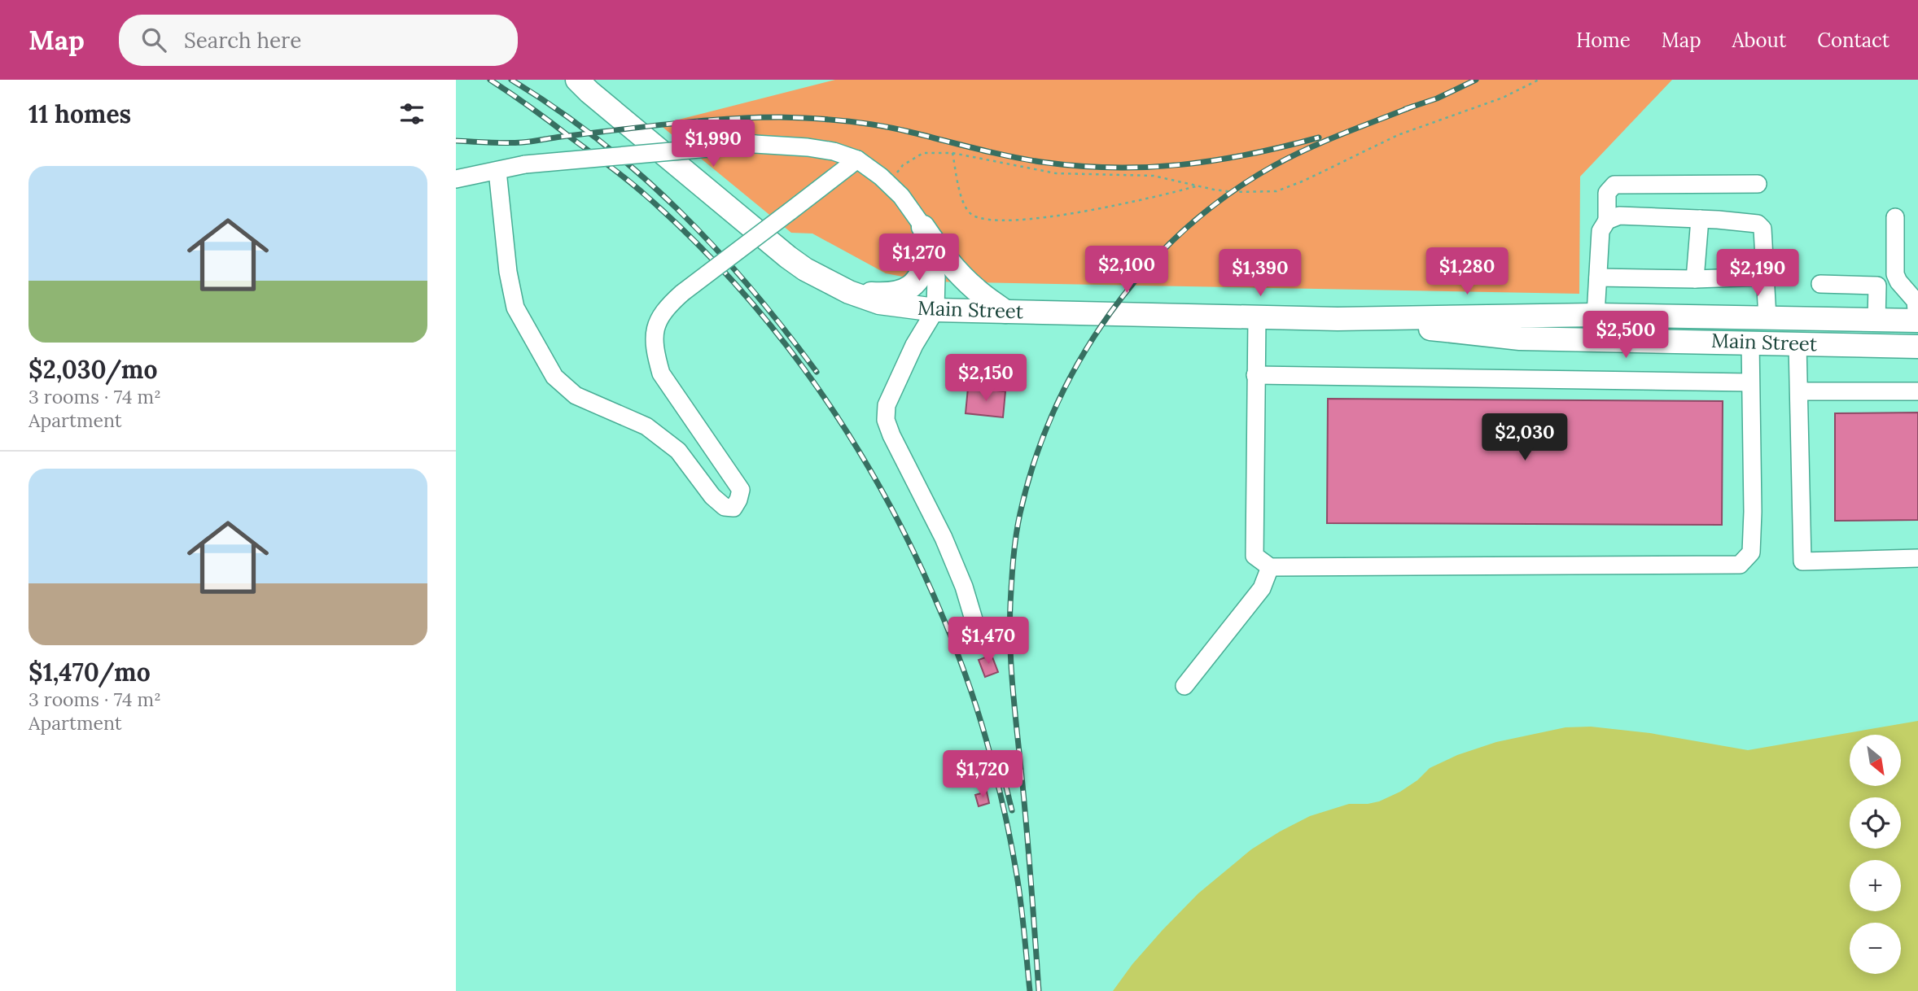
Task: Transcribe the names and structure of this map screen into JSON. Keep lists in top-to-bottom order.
{
  "streets": {
    "main road": ["Main Street"]
  },
  "north": "bottom right",
  "page": {
    "header": "Map",
    "search": "Search here",
    "nav": [
      "Home",
      "Map",
      "About",
      "Contact"
    ],
    "heading": "11 homes",
    "price": [
      "$1,990",
      "$1,270",
      "$2,100",
      "$1,280",
      "$1,390",
      "$2,190",
      "$2,500",
      "$2,150",
      "$2,030",
      "$1,470",
      "$1,720"
    ],
    "list": [
      {
        "name": "$2,030/mo",
        "note": "3 rooms · 74 m² · Apartment"
      },
      {
        "name": "$1,470/mo",
        "note": "3 rooms · 74 m² · Apartment"
      }
    ],
    "map_buttons": ["+", "−"]
  }
}
